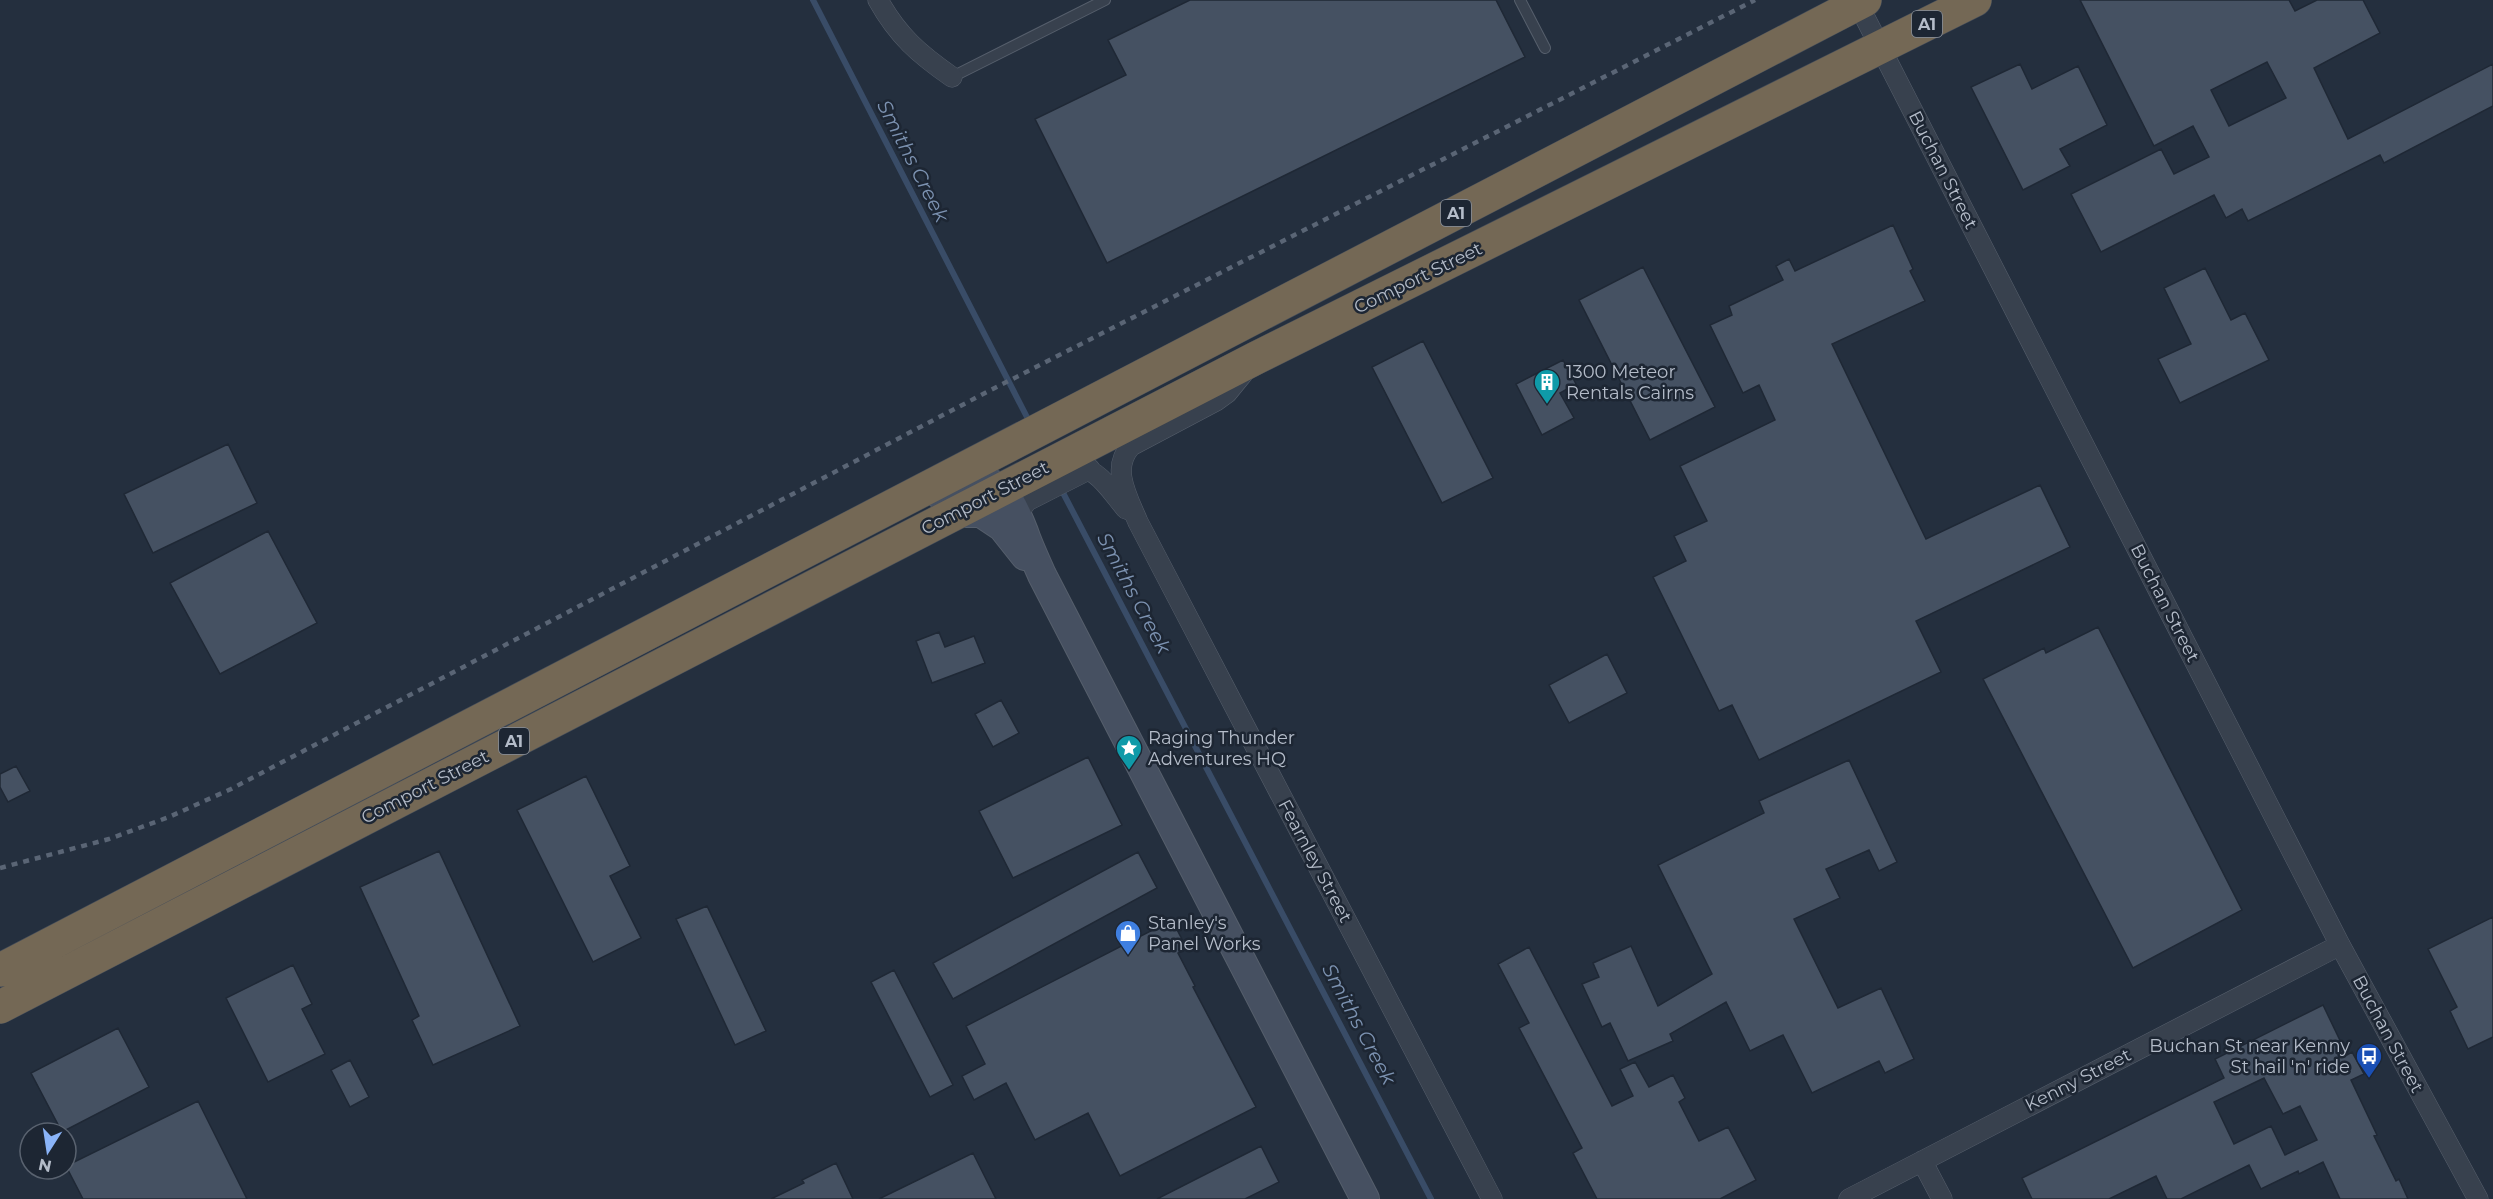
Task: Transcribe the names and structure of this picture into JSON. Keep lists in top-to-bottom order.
{
  "streets": {
    "highway": ["A1", "Comport Street"],
    "street": ["Buchan Street", "Fearnley Street", "Kenny Street"]
  },
  "crossings": [
    ["Buchan Street", "Comport Street"],
    ["Buchan Street", "Kenny Street"],
    ["Comport Street", "Fearnley Street"]
  ],
  "water": ["Smiths Creek"],
  "places": {
    "building": ["1300 Meteor Rentals Cairns"],
    "place": ["Raging Thunder Adventures HQ"],
    "shop": ["Stanley's Panel Works"],
    "bus stop": ["Buchan St near Kenny St hail 'n' ride"]
  },
  "north": "bottom"
}
